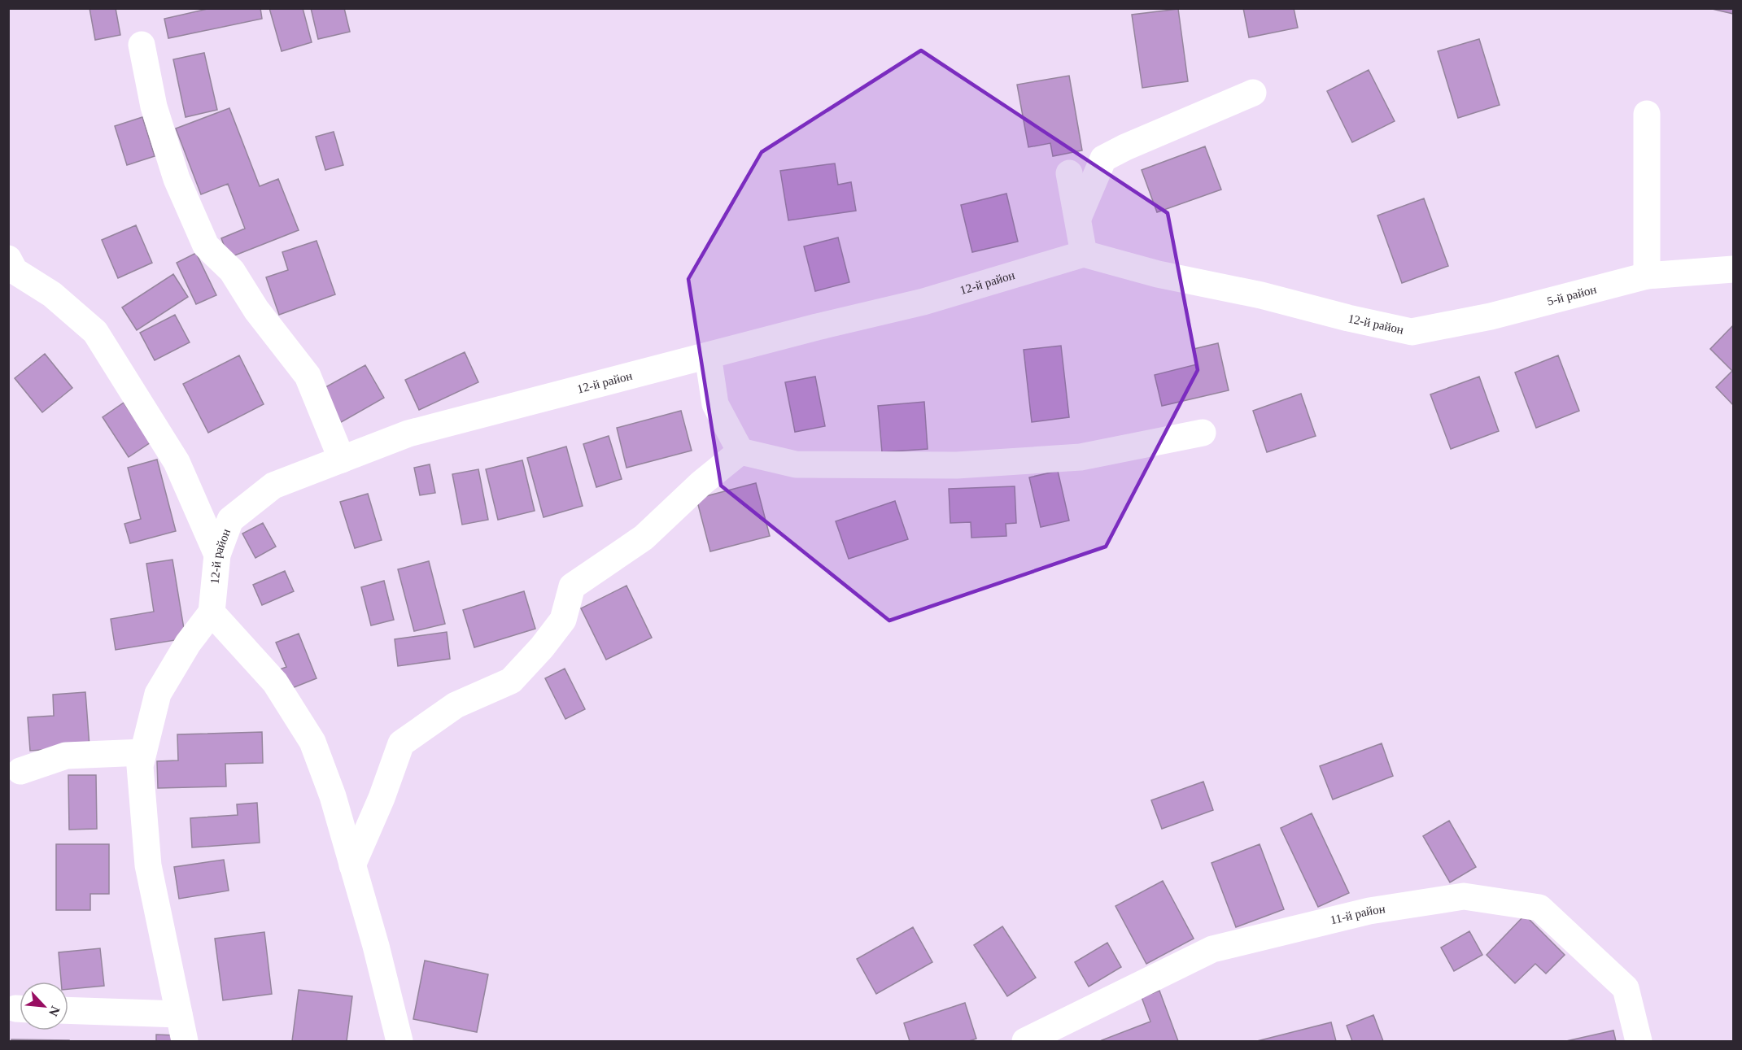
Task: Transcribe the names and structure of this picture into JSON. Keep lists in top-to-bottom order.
{
  "streets": {
    "street": ["12-й район", "5-й район", "11-й район"]
  },
  "crossings": [
    ["12-й район", "5-й район"]
  ],
  "north": "bottom right"
}
